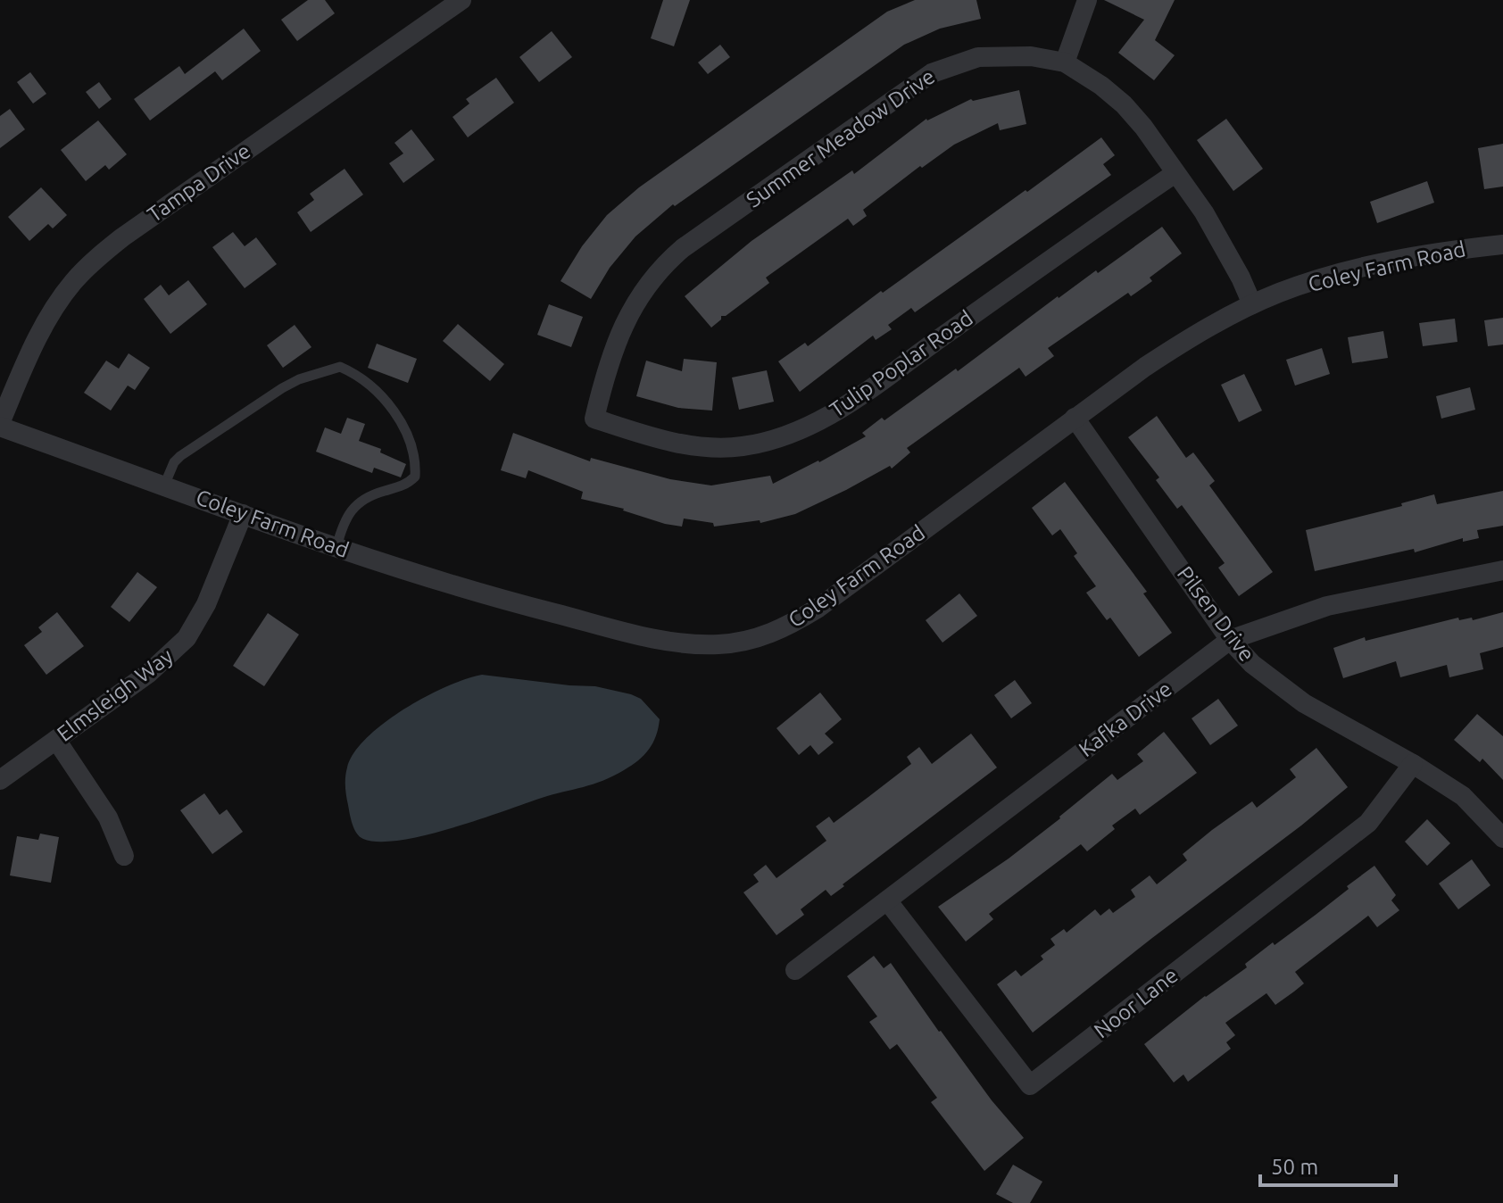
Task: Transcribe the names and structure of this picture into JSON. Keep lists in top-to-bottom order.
{
  "streets": {
    "street": [
      "Summer Meadow Drive",
      "Tampa Drive",
      "Coley Farm Road",
      "Tulip Poplar Road",
      "Pilsen Drive",
      "Elmsleigh Way",
      "Kafka Drive",
      "Noor Lane"
    ]
  },
  "crossings": [
    ["Summer Meadow Drive", "Coley Farm Road"],
    ["Summer Meadow Drive", "Tulip Poplar Road"],
    ["Tampa Drive", "Coley Farm Road"],
    ["Coley Farm Road", "Pilsen Drive"],
    ["Coley Farm Road", "Elmsleigh Way"],
    ["Pilsen Drive", "Kafka Drive"],
    ["Pilsen Drive", "Noor Lane"],
    ["Kafka Drive", "Noor Lane"]
  ],
  "scale_bar": "50 m"
}
